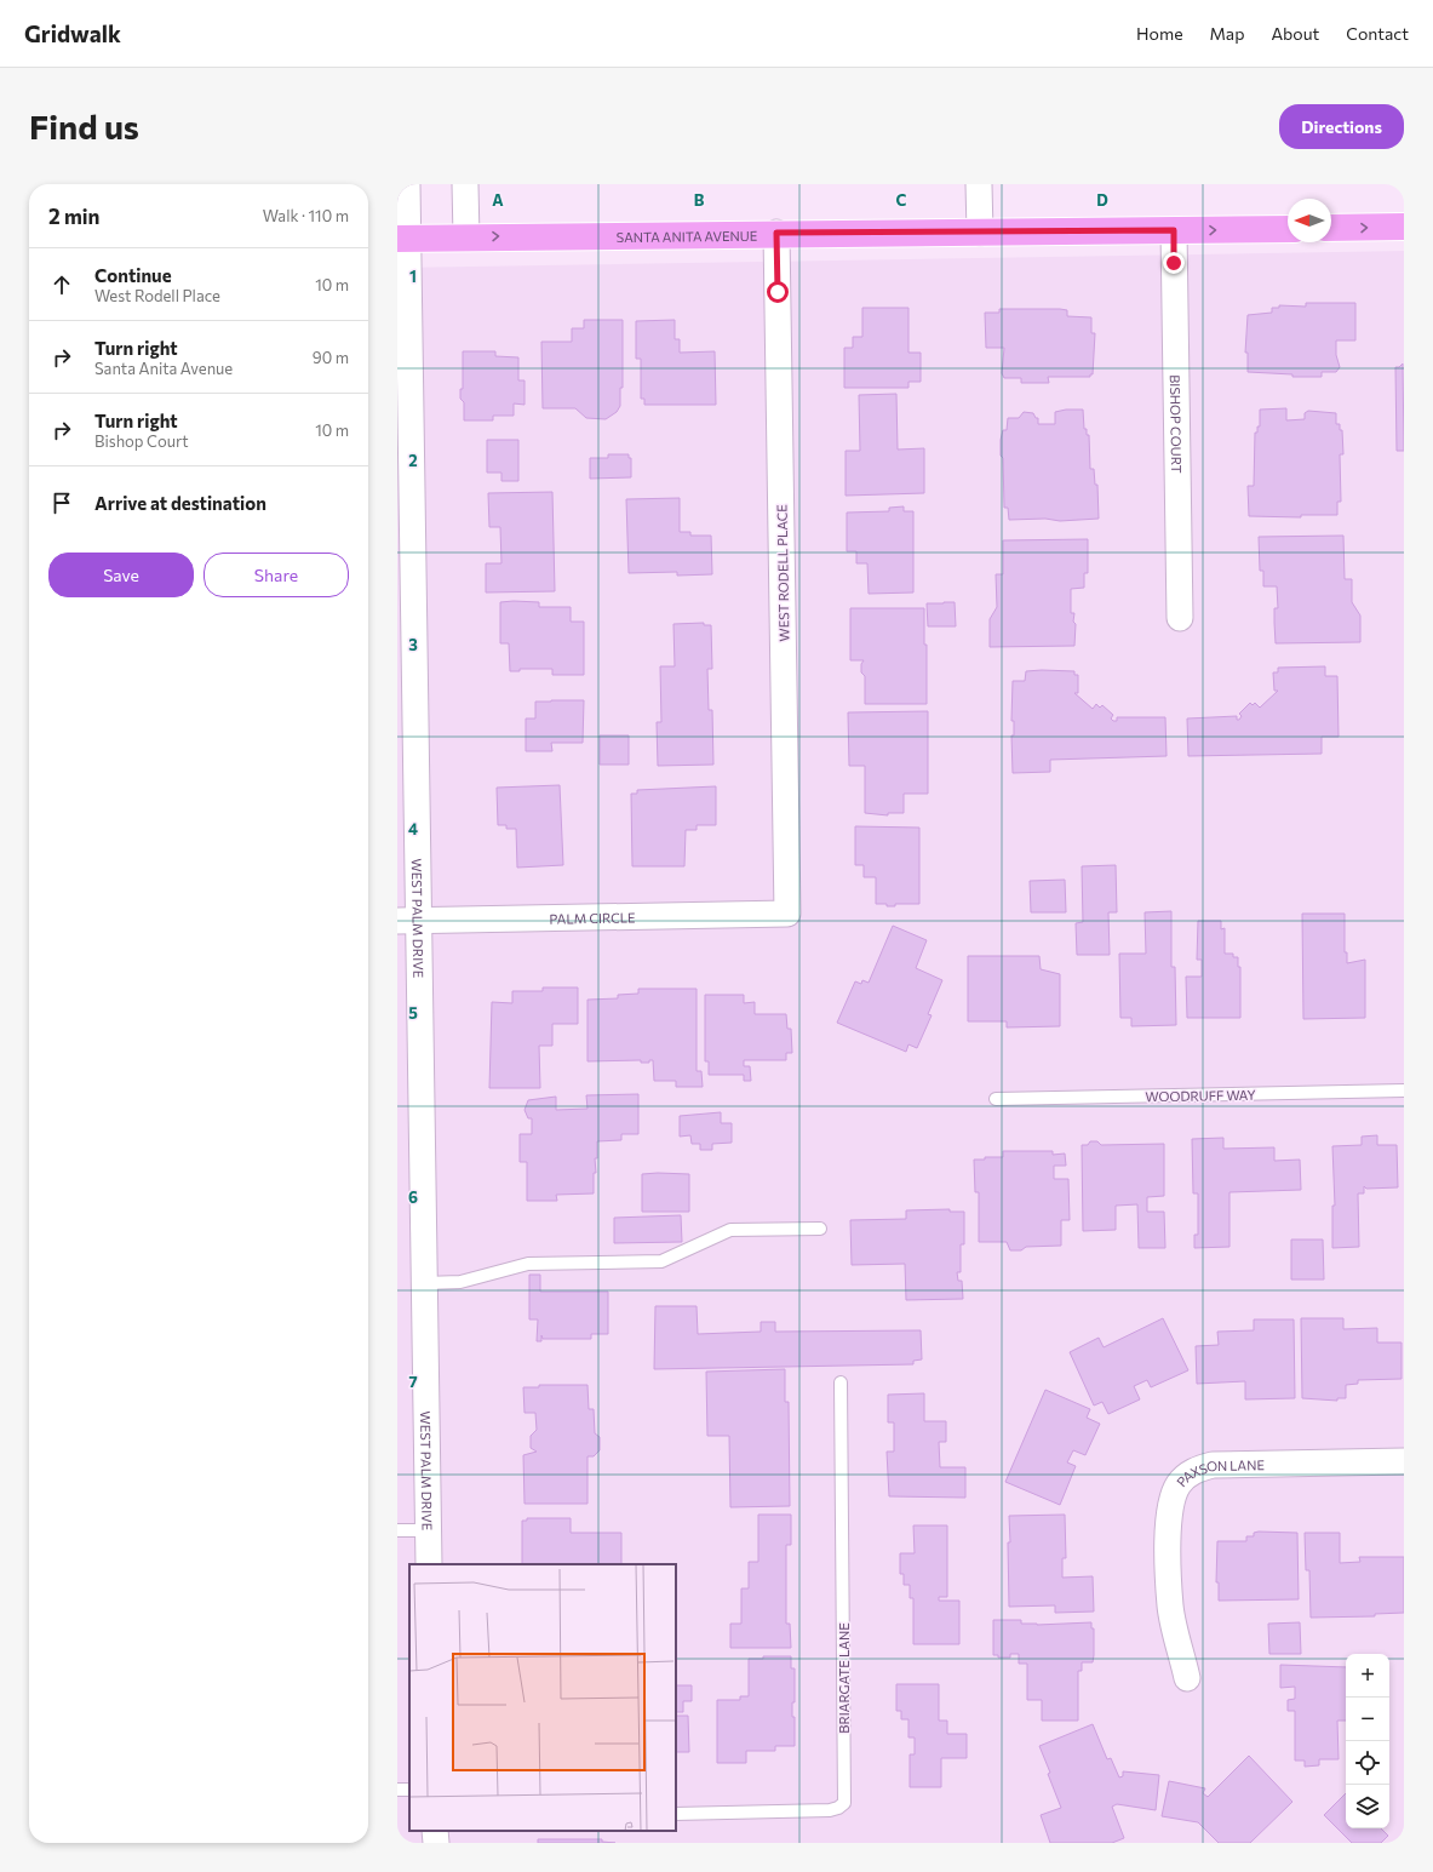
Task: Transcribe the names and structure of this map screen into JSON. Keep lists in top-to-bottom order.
{
  "streets": {
    "main road": ["SANTA ANITA AVENUE"],
    "street": [
      "BISHOP COURT",
      "WEST RODELL PLACE",
      "PALM CIRCLE",
      "WEST PALM DRIVE",
      "PAXSON LANE"
    ],
    "lane": ["WOODRUFF WAY", "BRIARGATE LANE"]
  },
  "crossings": [
    ["SANTA ANITA AVENUE", "BISHOP COURT"],
    ["SANTA ANITA AVENUE", "WEST RODELL PLACE"],
    ["SANTA ANITA AVENUE", "WEST PALM DRIVE"],
    ["WEST RODELL PLACE", "PALM CIRCLE"],
    ["PALM CIRCLE", "WEST PALM DRIVE"]
  ],
  "one_way": ["SANTA ANITA AVENUE"],
  "north": "left",
  "page": {
    "header": "Gridwalk",
    "nav": [
      "Home",
      "Map",
      "About",
      "Contact"
    ],
    "buttons": [
      "Directions",
      ["Save", "Share"]
    ],
    "title": "Find us",
    "heading": ["2 min", "Walk · 110 m"],
    "list": [
      ["Continue", "West Rodell Place", "10 m"],
      ["Turn right", "Santa Anita Avenue", "90 m"],
      ["Turn right", "Bishop Court", "10 m"],
      "Arrive at destination"
    ],
    "map_buttons": ["+", "−"]
  },
  "grid": {
    "columns": [
      "A",
      "B",
      "C",
      "D"
    ],
    "rows": [
      "1",
      "2",
      "3",
      "4",
      "5",
      "6",
      "7"
    ]
  }
}
